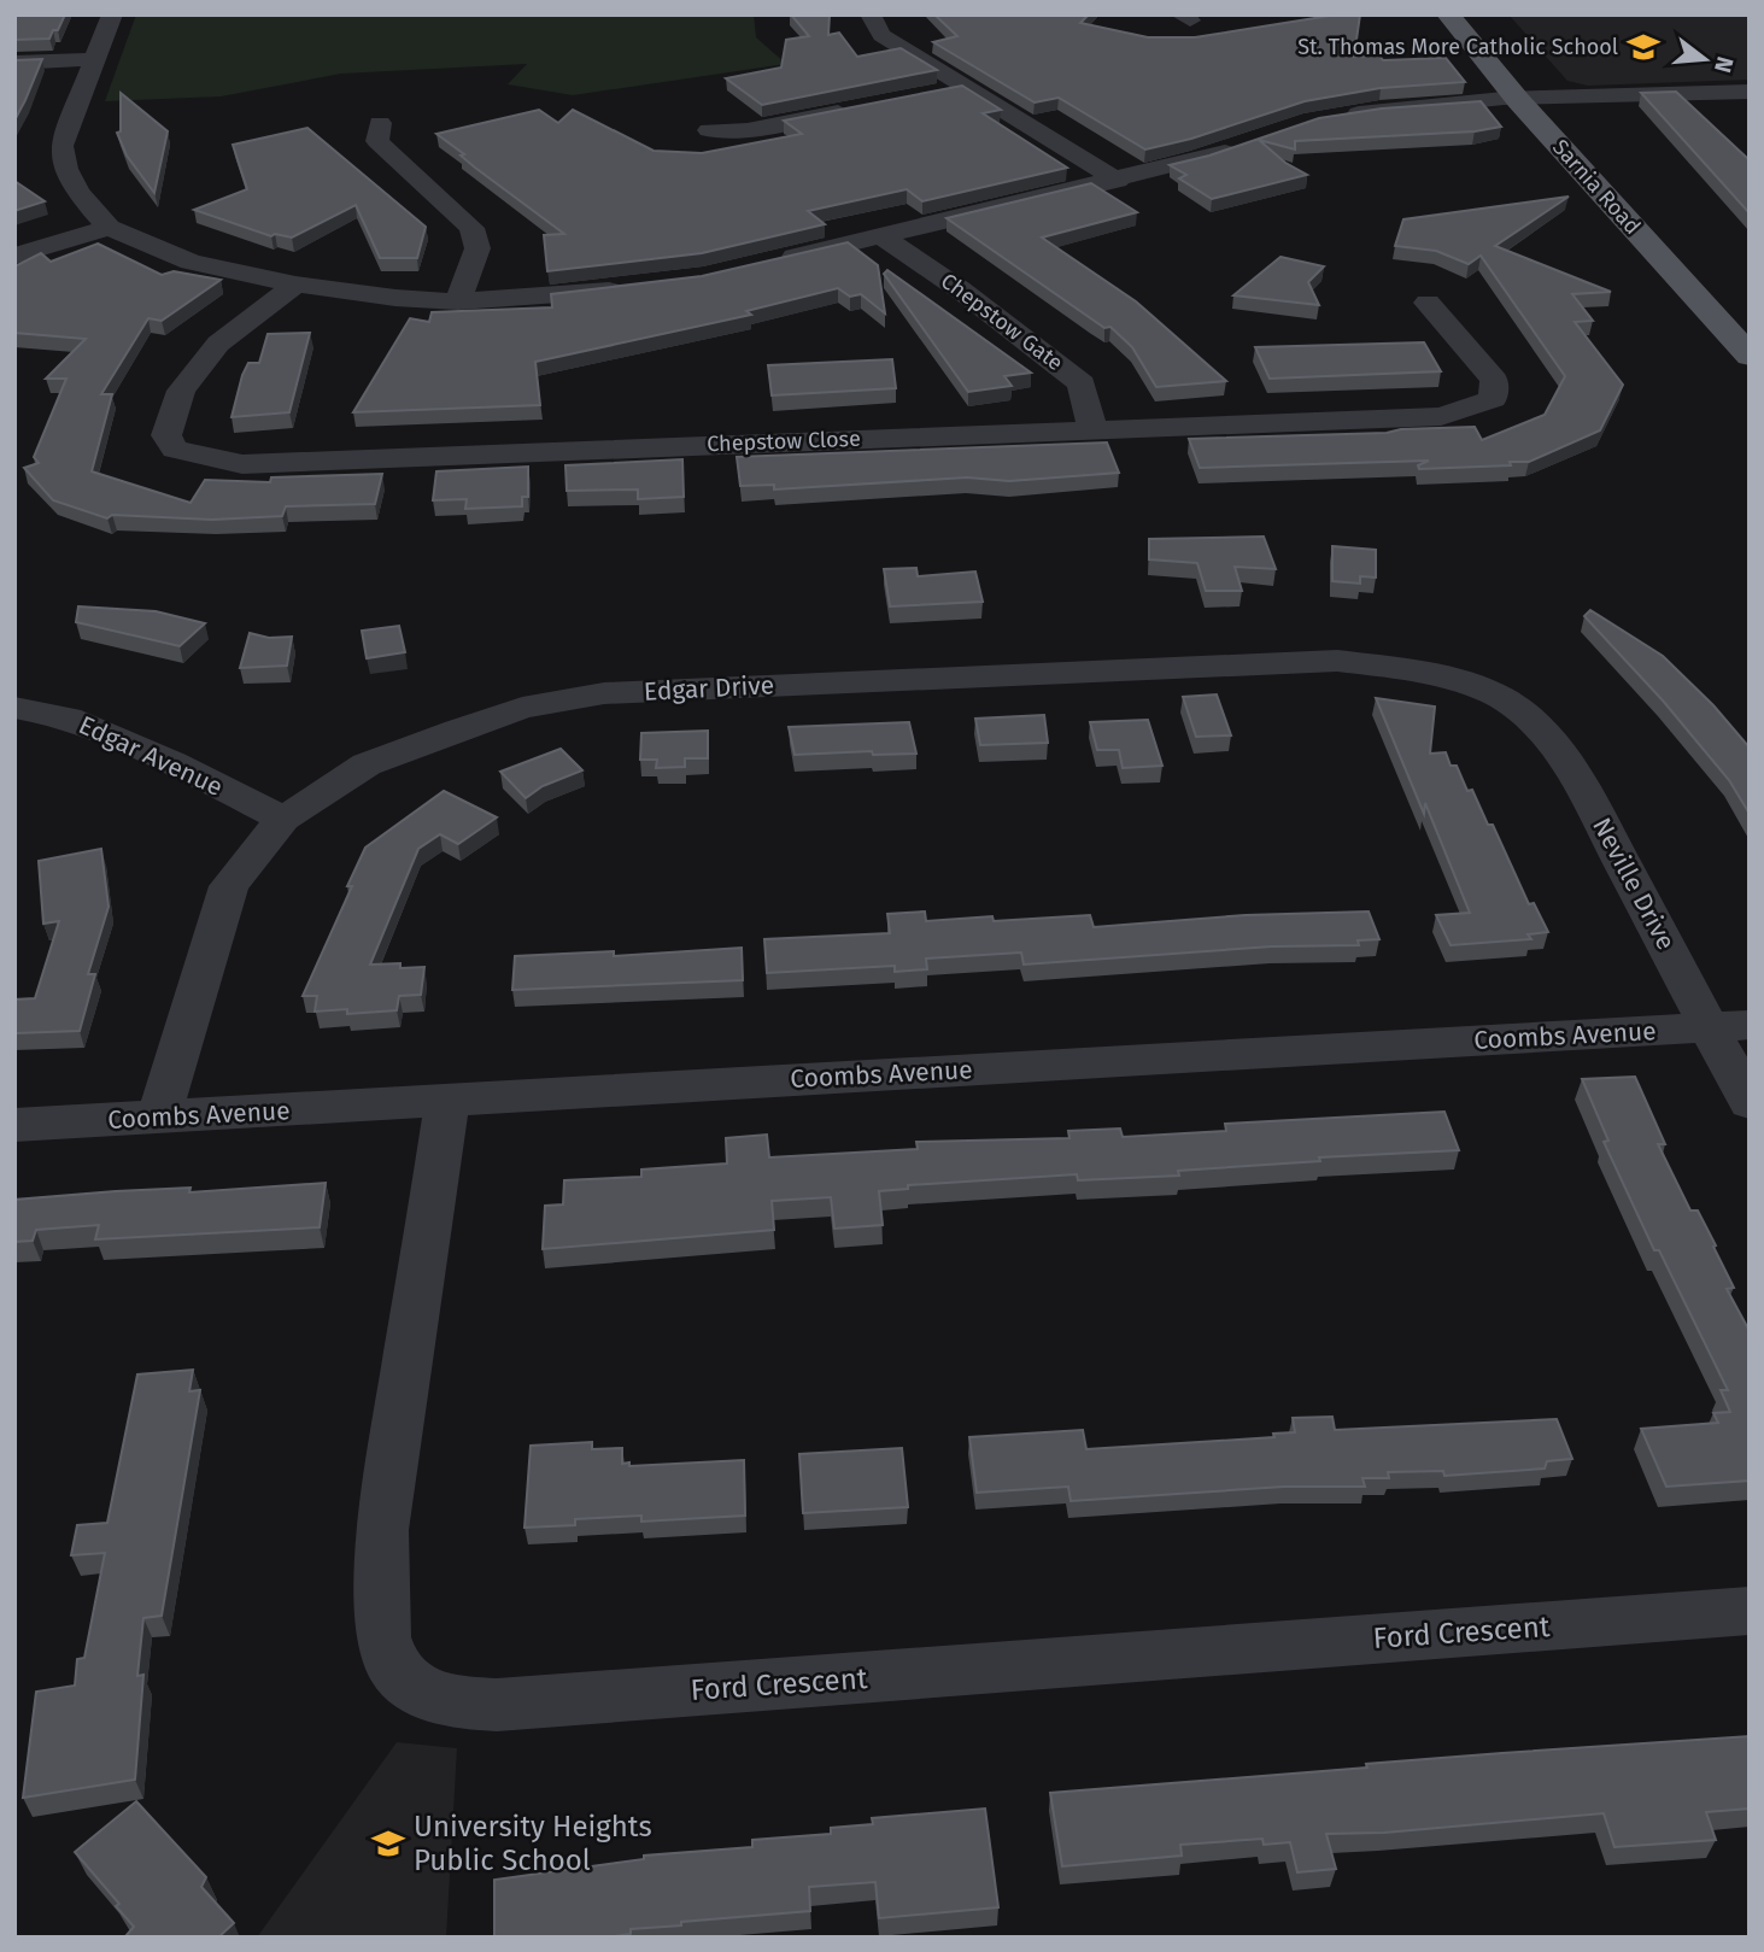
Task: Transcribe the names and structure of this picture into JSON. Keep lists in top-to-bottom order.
{
  "streets": {
    "main road": ["Sarnia Road"],
    "street": [
      "Chepstow Gate",
      "Chepstow Close",
      "Edgar Drive",
      "Edgar Avenue",
      "Neville Drive",
      "Coombs Avenue",
      "Ford Crescent"
    ]
  },
  "crossings": [
    ["Chepstow Gate", "Chepstow Close"],
    ["Edgar Drive", "Edgar Avenue"],
    ["Edgar Drive", "Neville Drive"],
    ["Edgar Drive", "Coombs Avenue"],
    ["Neville Drive", "Coombs Avenue"],
    ["Coombs Avenue", "Ford Crescent"]
  ],
  "places": {
    "school or university": ["St. Thomas More Catholic School", "University Heights Public School"]
  },
  "north": "right"
}
